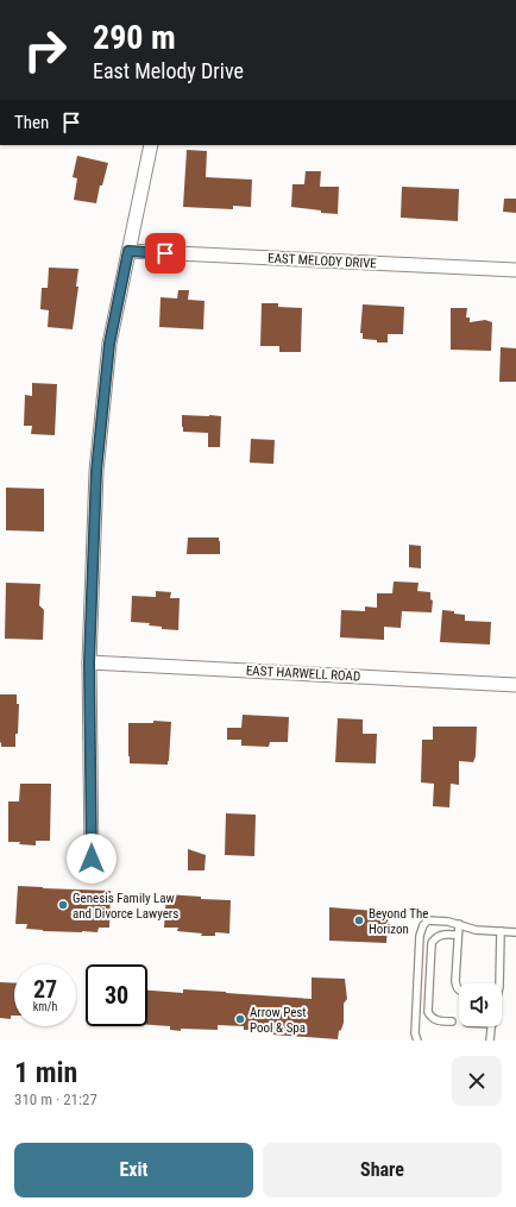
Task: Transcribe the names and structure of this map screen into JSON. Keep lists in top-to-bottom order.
{
  "streets": {
    "street": ["EAST MELODY DRIVE", "EAST HARWELL ROAD"]
  },
  "places": ["Genesis Family Law and Divorce Lawyers", "Beyond The Horizon", "Arrow Pest Pool & Spa"],
  "page": {
    "turn": ["290 m", "East Melody Drive"],
    "then": "Then",
    "speed": "27 km/h",
    "limit": "30",
    "heading": ["1 min", "310 m · 21:27"],
    "buttons": ["Exit", "Share"]
  }
}
